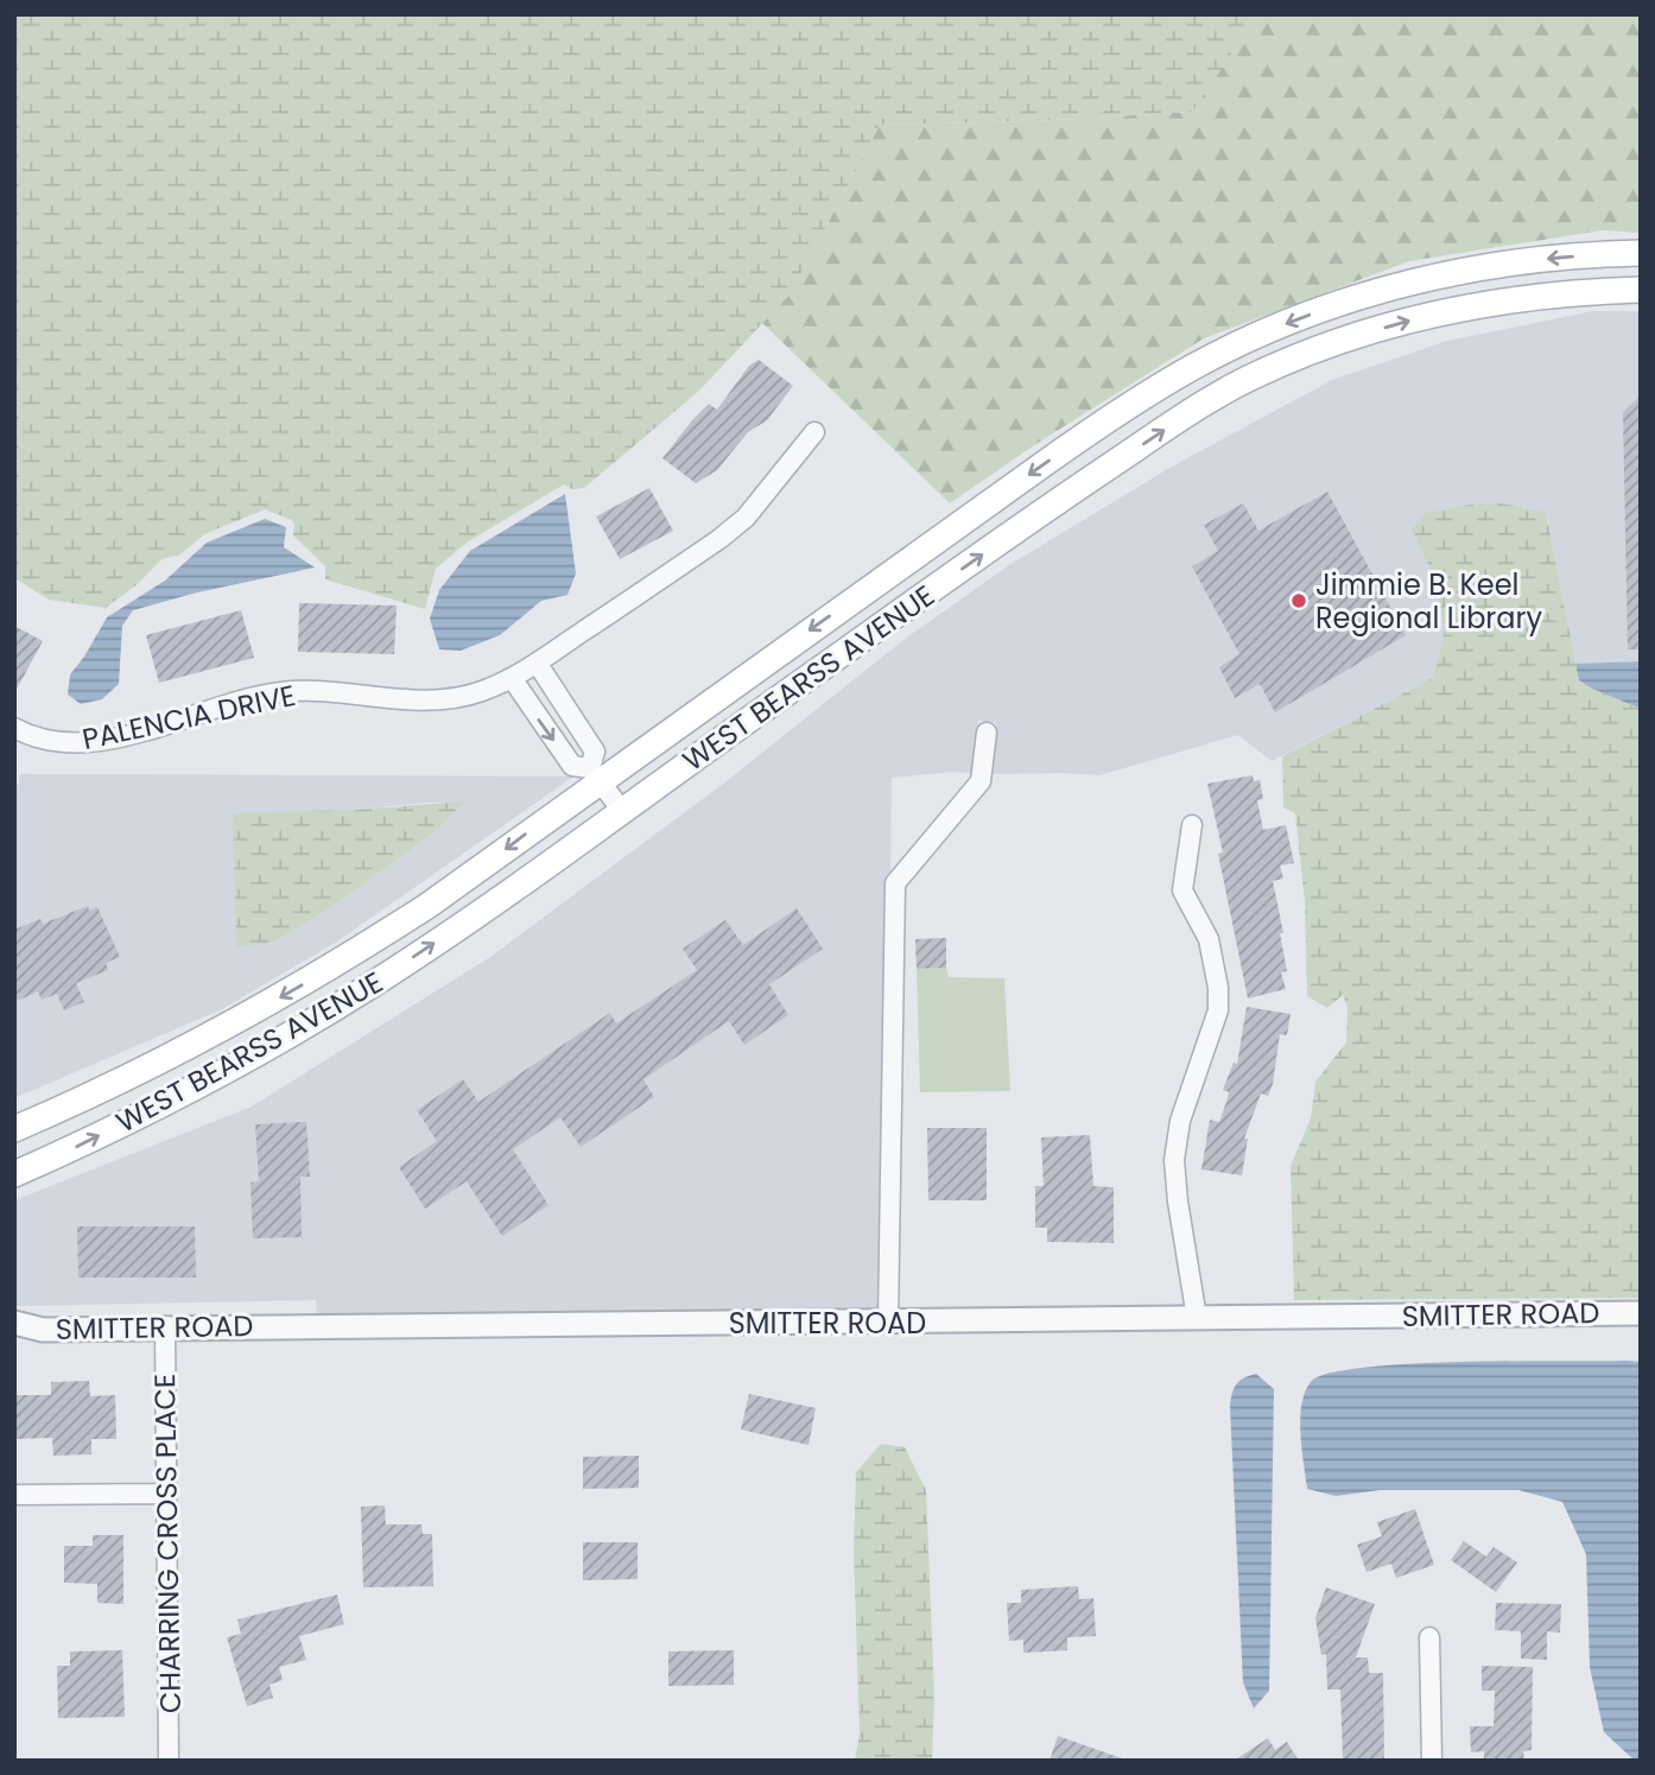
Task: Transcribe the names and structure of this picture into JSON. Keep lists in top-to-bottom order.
{
  "streets": {
    "main road": ["WEST BEARSS AVENUE"],
    "street": ["PALENCIA DRIVE", "SMITTER ROAD", "CHARRING CROSS PLACE"]
  },
  "crossings": [
    ["SMITTER ROAD", "CHARRING CROSS PLACE"]
  ],
  "places": ["Jimmie B. Keel Regional Library"]
}
